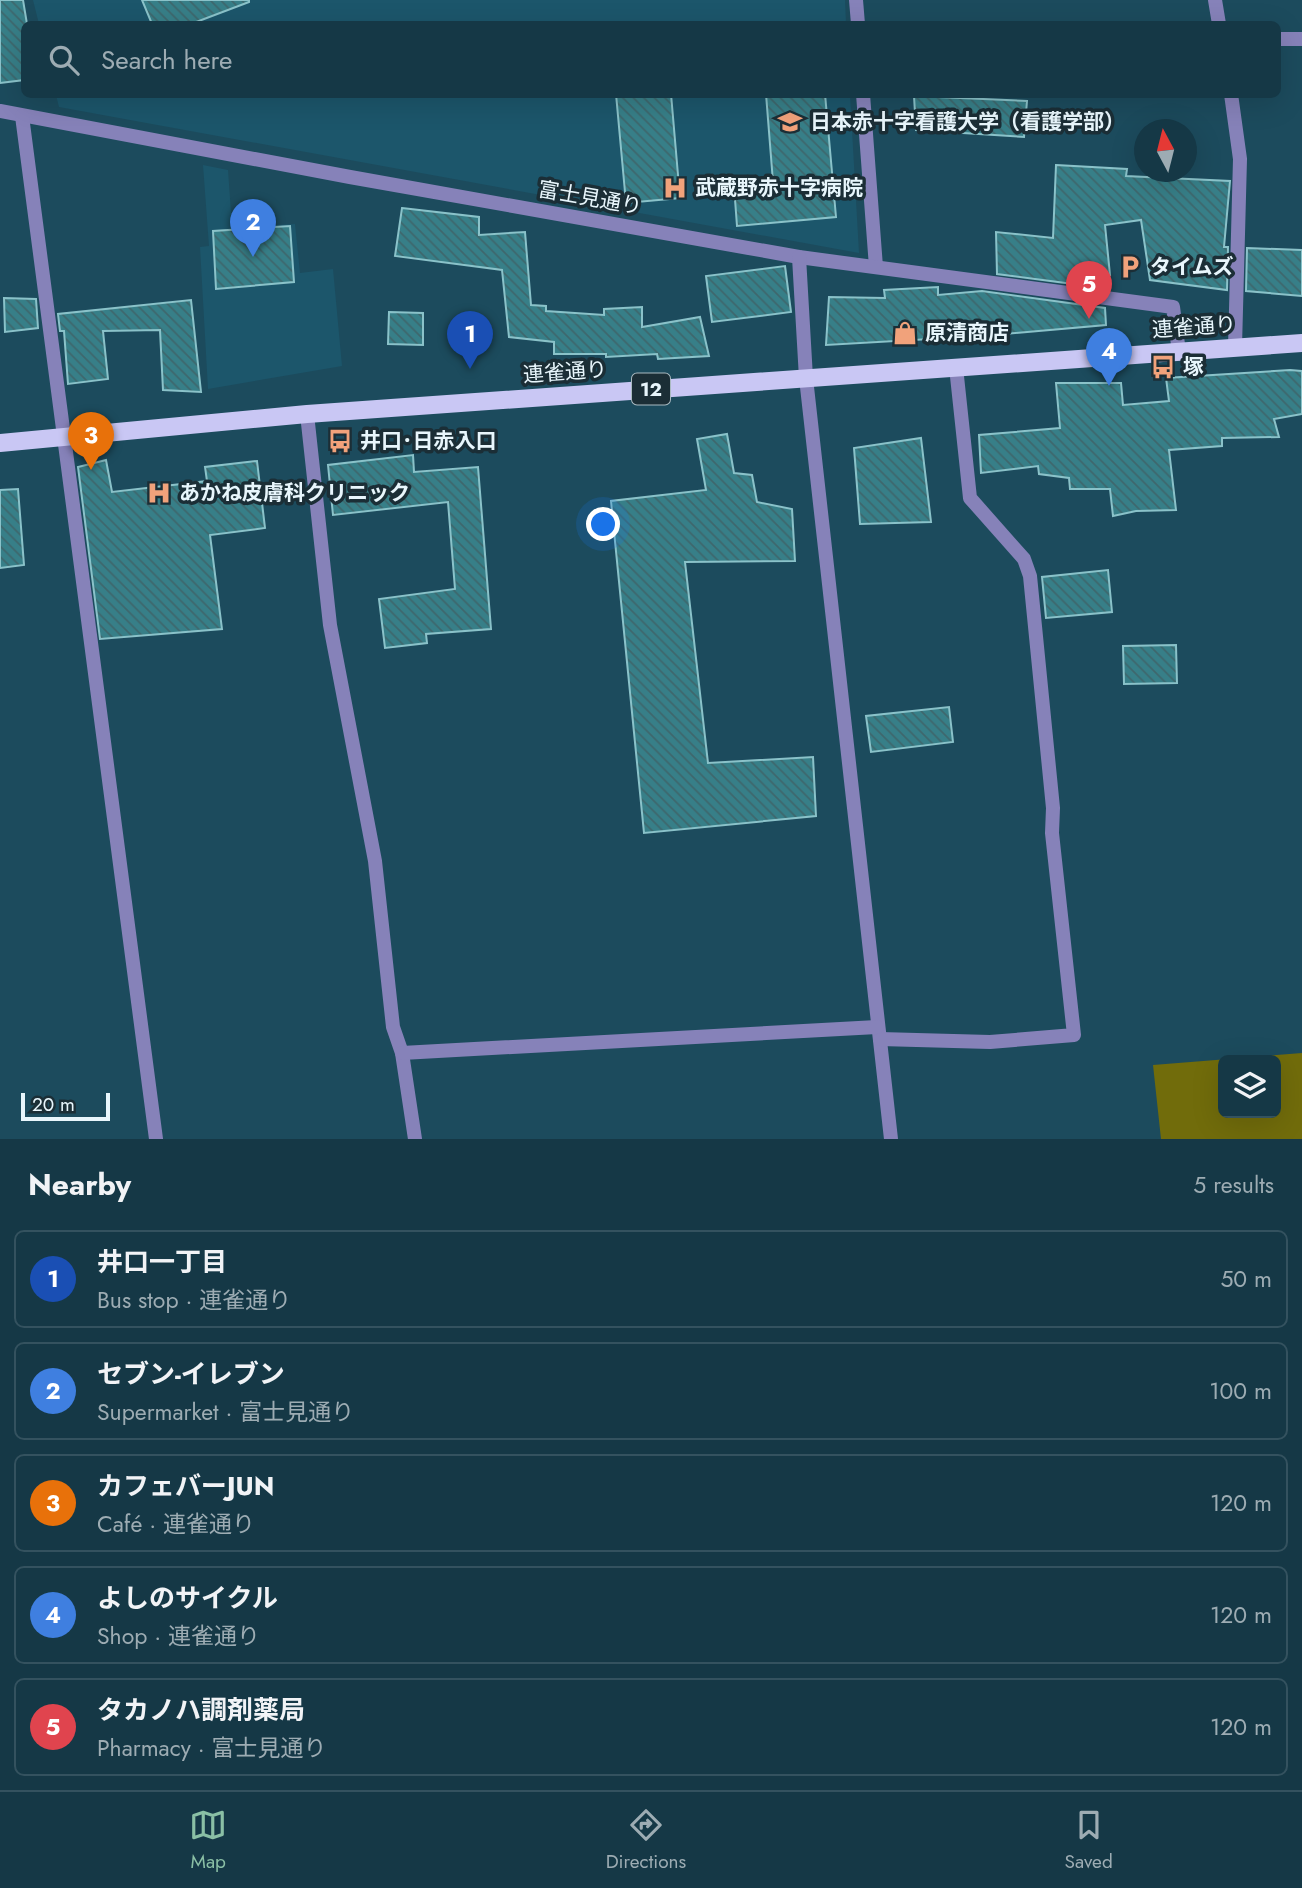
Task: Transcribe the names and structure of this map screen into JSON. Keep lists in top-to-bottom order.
{
  "streets": {
    "main road": ["連雀通り", "12"],
    "street": ["富士見通り"]
  },
  "crossings": [
    ["富士見通り", "連雀通り"]
  ],
  "places": {
    "school or university": ["日本赤十字看護大学（看護学部）"],
    "hospital": ["武蔵野赤十字病院", "あかね皮膚科クリニック"],
    "parking": ["タイムズ"],
    "shop": ["原清商店"],
    "bus stop": ["塚", "井口･日赤入口"]
  },
  "scale_bar": "20 m",
  "north": "top",
  "page": {
    "search": "Search here",
    "pins": [
      "2",
      "5",
      "1",
      "4",
      "3"
    ],
    "scale": "20 m",
    "heading": ["Nearby", "5 results"],
    "list": [
      {
        "mark": "1",
        "name": "井口一丁目",
        "note": "Bus stop · 連雀通り",
        "value": "50 m"
      },
      {
        "mark": "2",
        "name": "セブン-イレブン",
        "note": "Supermarket · 富士見通り",
        "value": "100 m"
      },
      {
        "mark": "3",
        "name": "カフェバーJUN",
        "note": "Café · 連雀通り",
        "value": "120 m"
      },
      {
        "mark": "4",
        "name": "よしのサイクル",
        "note": "Shop · 連雀通り",
        "value": "120 m"
      },
      {
        "mark": "5",
        "name": "タカノハ調剤薬局",
        "note": "Pharmacy · 富士見通り",
        "value": "120 m"
      }
    ],
    "nav": ["Map", "Directions", "Saved"]
  }
}
